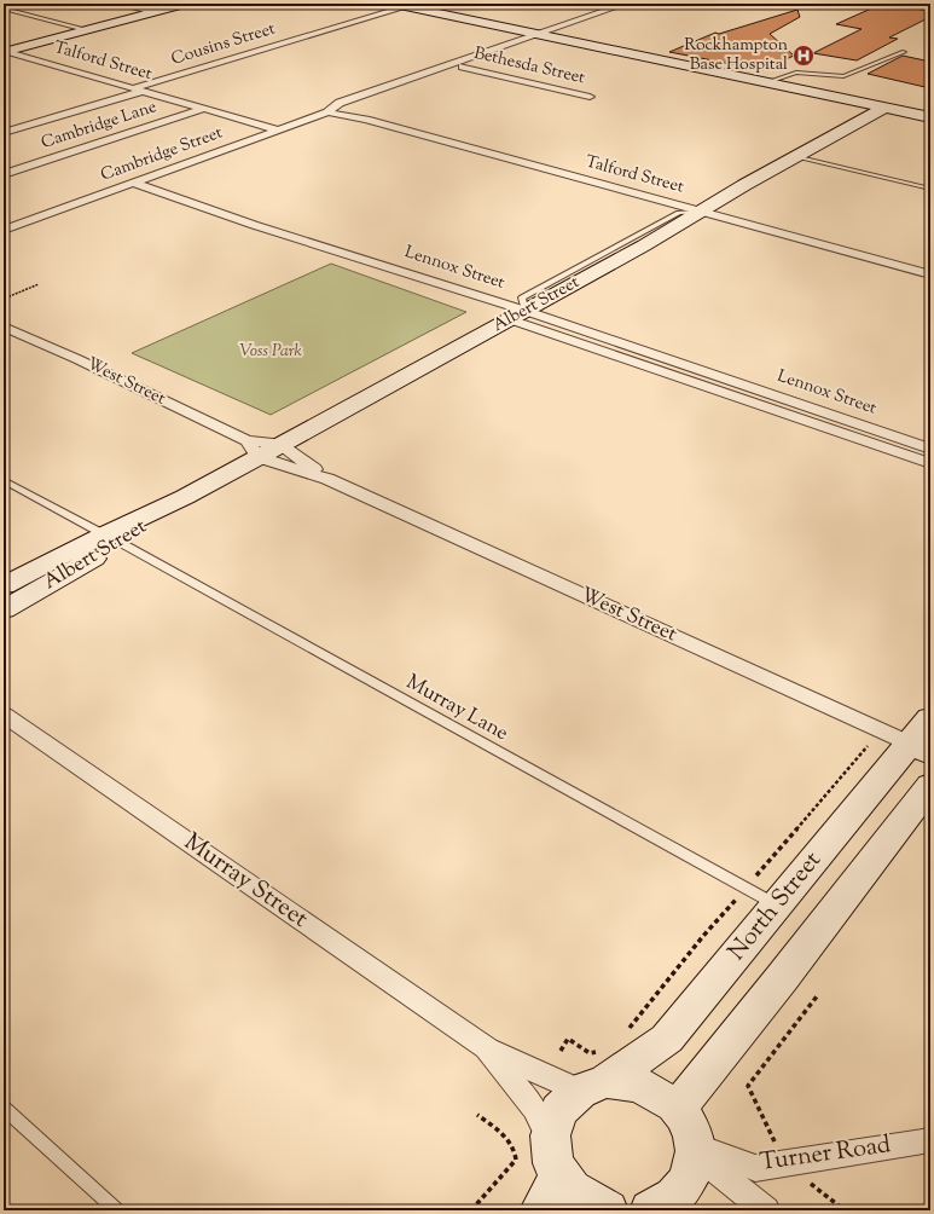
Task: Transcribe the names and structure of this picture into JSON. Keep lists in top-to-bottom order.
{
  "streets": {
    "street": [
      "Cousins Street",
      "Talford Street",
      "Bethesda Street",
      "Cambridge Lane",
      "Cambridge Street",
      "Lennox Street",
      "Albert Street",
      "West Street",
      "Murray Street",
      "North Street",
      "Turner Road"
    ],
    "lane": ["Murray Lane"]
  },
  "crossings": [
    ["Cousins Street", "Talford Street"],
    ["Talford Street", "Cambridge Lane"],
    ["Talford Street", "Cambridge Street"],
    ["Talford Street", "Albert Street"],
    ["Bethesda Street", "Cambridge Street"],
    ["Cambridge Street", "Lennox Street"],
    ["Lennox Street", "Albert Street"],
    ["Albert Street", "West Street"],
    ["Albert Street", "Murray Lane"],
    ["West Street", "North Street"],
    ["Murray Lane", "North Street"],
    ["Murray Street", "North Street"]
  ],
  "parks": ["Voss Park"],
  "places": {
    "hospital": ["Rockhampton Base Hospital"]
  }
}
